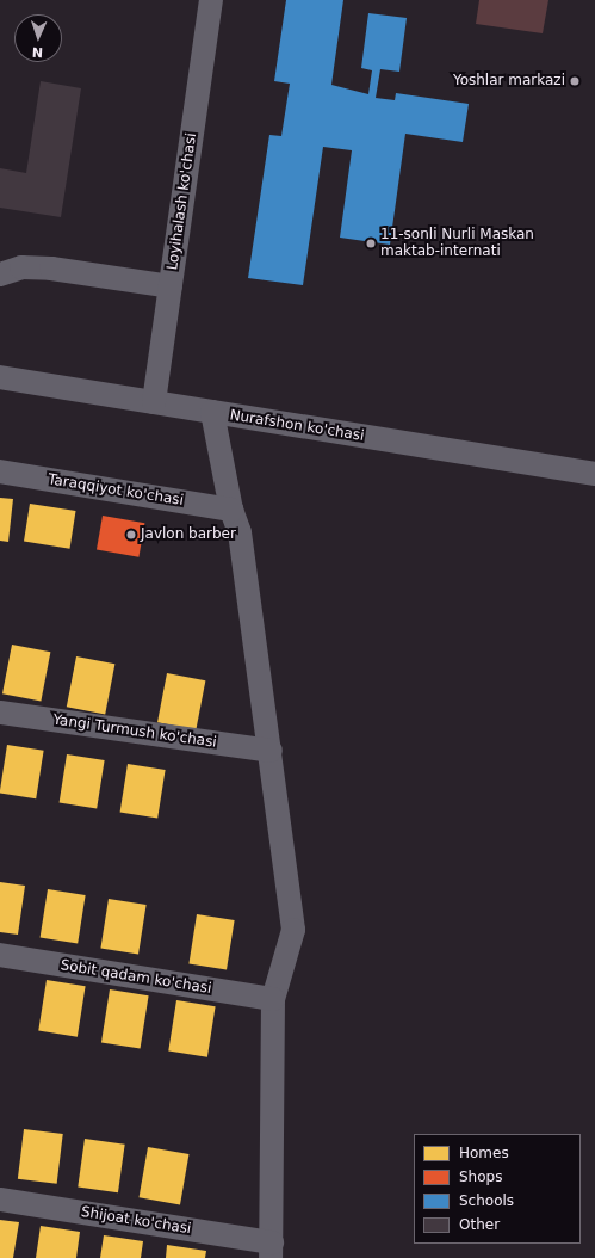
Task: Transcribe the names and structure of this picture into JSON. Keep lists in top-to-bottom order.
{
  "streets": {
    "street": [
      "Loyihalash ko'chasi",
      "Nurafshon ko'chasi",
      "Taraqqiyot ko'chasi",
      "Yangi Turmush ko'chasi",
      "Sobit qadam ko'chasi",
      "Shijoat ko'chasi"
    ]
  },
  "crossings": [
    ["Loyihalash ko'chasi", "Nurafshon ko'chasi"]
  ],
  "places": ["Yoshlar markazi", "11-sonli Nurli Maskan maktab-internati", "Javlon barber"],
  "legend": [
    "Homes",
    "Shops",
    "Schools",
    "Other"
  ],
  "north": "bottom"
}
